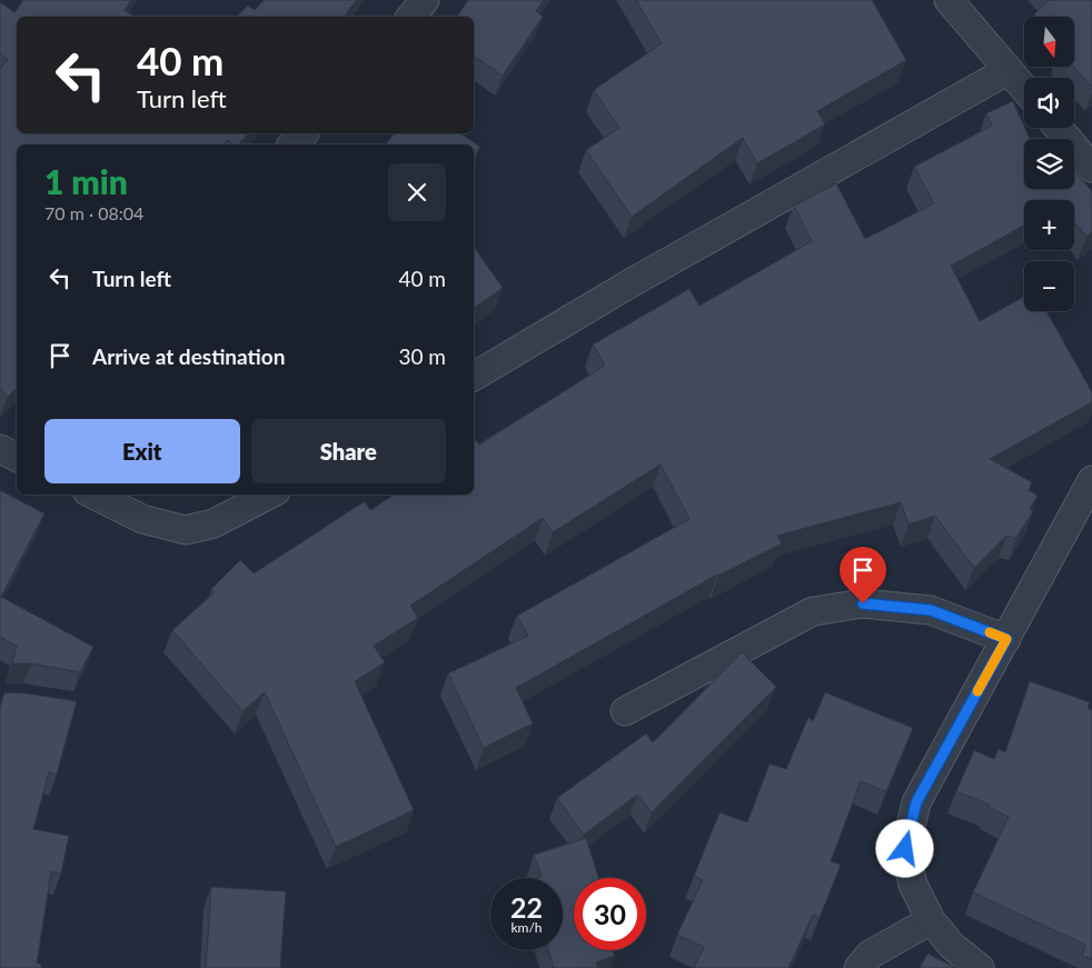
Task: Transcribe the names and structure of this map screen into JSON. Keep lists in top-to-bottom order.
{
  "north": "bottom",
  "page": {
    "map_buttons": ["+", "−"],
    "turn": ["40 m", "Turn left"],
    "heading": ["1 min", "70 m · 08:04"],
    "list": [
      {
        "name": "Turn left",
        "value": "40 m"
      },
      {
        "name": "Arrive at destination",
        "value": "30 m"
      }
    ],
    "buttons": ["Exit", "Share"],
    "speed": "22 km/h",
    "limit": "30"
  }
}
